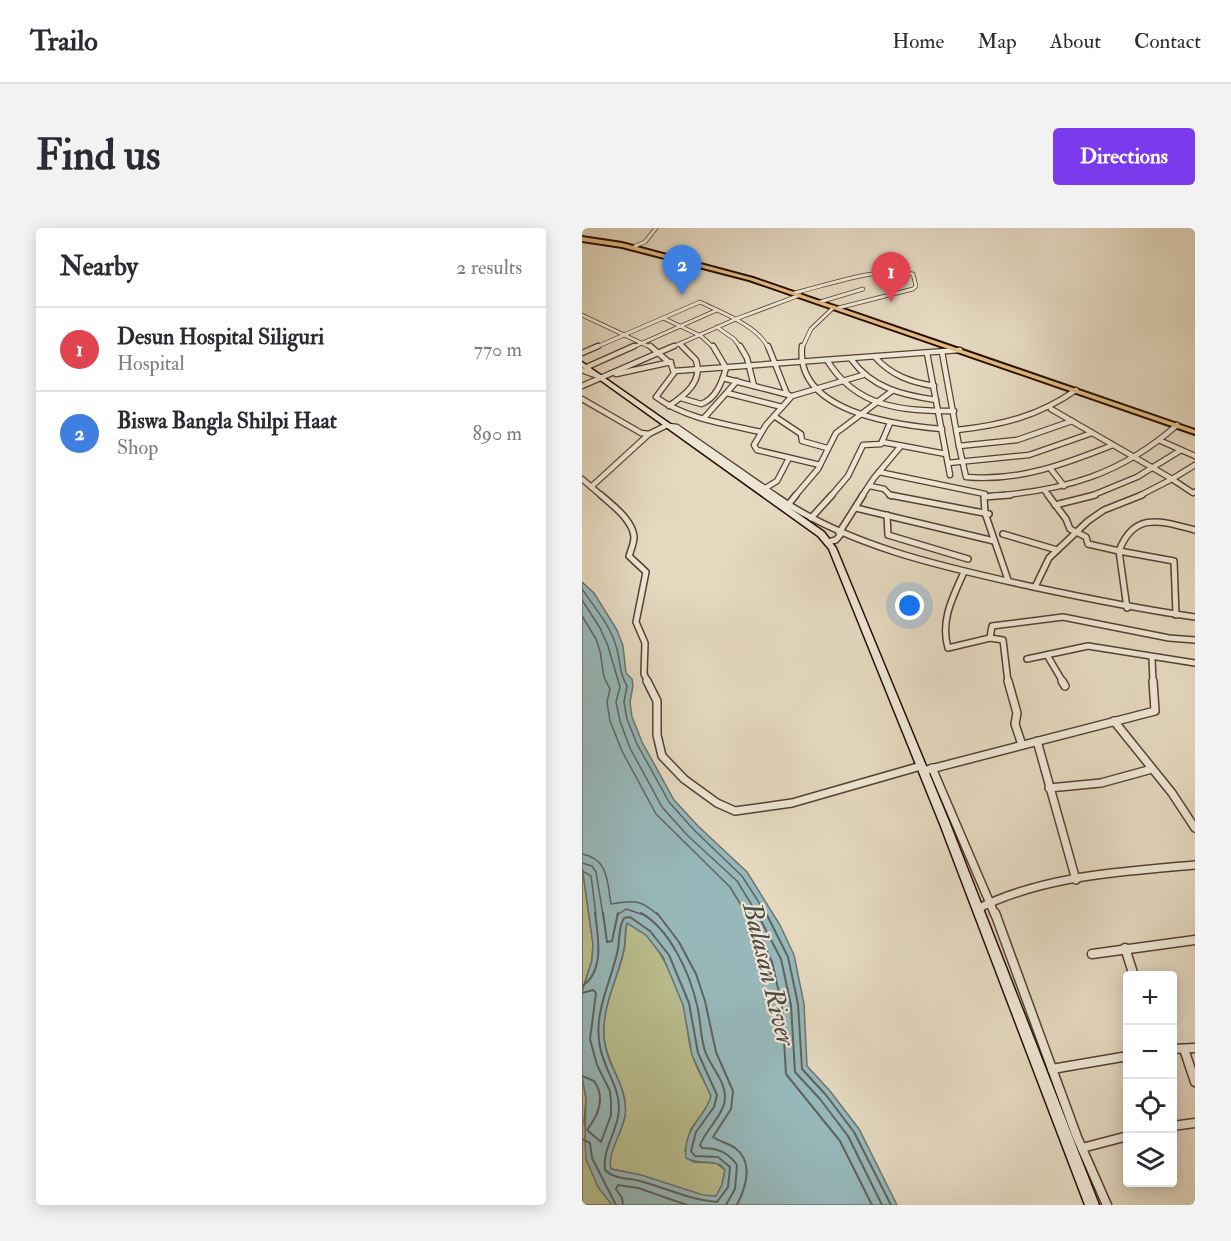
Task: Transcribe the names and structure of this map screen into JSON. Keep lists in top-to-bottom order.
{
  "water": ["Balasan River"],
  "page": {
    "header": "Trailo",
    "nav": [
      "Home",
      "Map",
      "About",
      "Contact"
    ],
    "buttons": "Directions",
    "title": "Find us",
    "heading": ["Nearby", "2 results"],
    "pins": ["2", "1"],
    "list": [
      {
        "mark": "1",
        "name": "Desun Hospital Siliguri",
        "note": "Hospital",
        "value": "770 m"
      },
      {
        "mark": "2",
        "name": "Biswa Bangla Shilpi Haat",
        "note": "Shop",
        "value": "890 m"
      }
    ],
    "map_buttons": ["+", "−"]
  }
}
